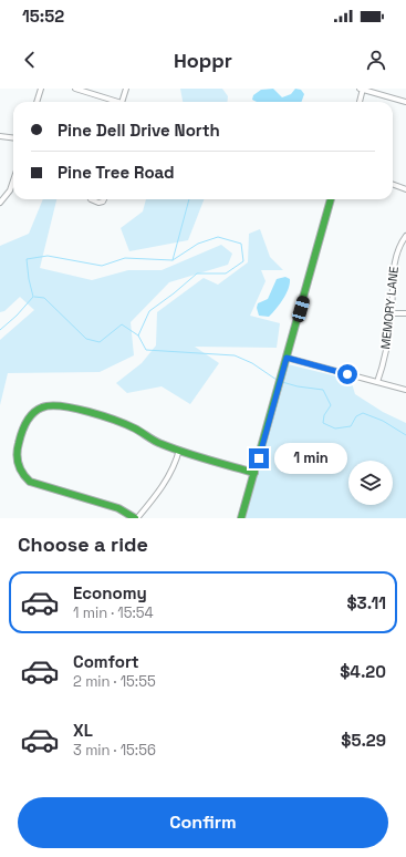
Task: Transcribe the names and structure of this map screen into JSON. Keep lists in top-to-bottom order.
{
  "streets": {
    "street": ["MEMORY LANE"]
  },
  "page": {
    "status": "15:52",
    "header": "Hoppr",
    "banner": ["Pine Dell Drive North", "Pine Tree Road"],
    "bubble": "1 min",
    "heading": "Choose a ride",
    "list": [
      {
        "name": "Economy",
        "note": "1 min · 15:54",
        "value": "$3.11"
      },
      {
        "name": "Comfort",
        "note": "2 min · 15:55",
        "value": "$4.20"
      },
      {
        "name": "XL",
        "note": "3 min · 15:56",
        "value": "$5.29"
      }
    ],
    "buttons": "Confirm"
  }
}
